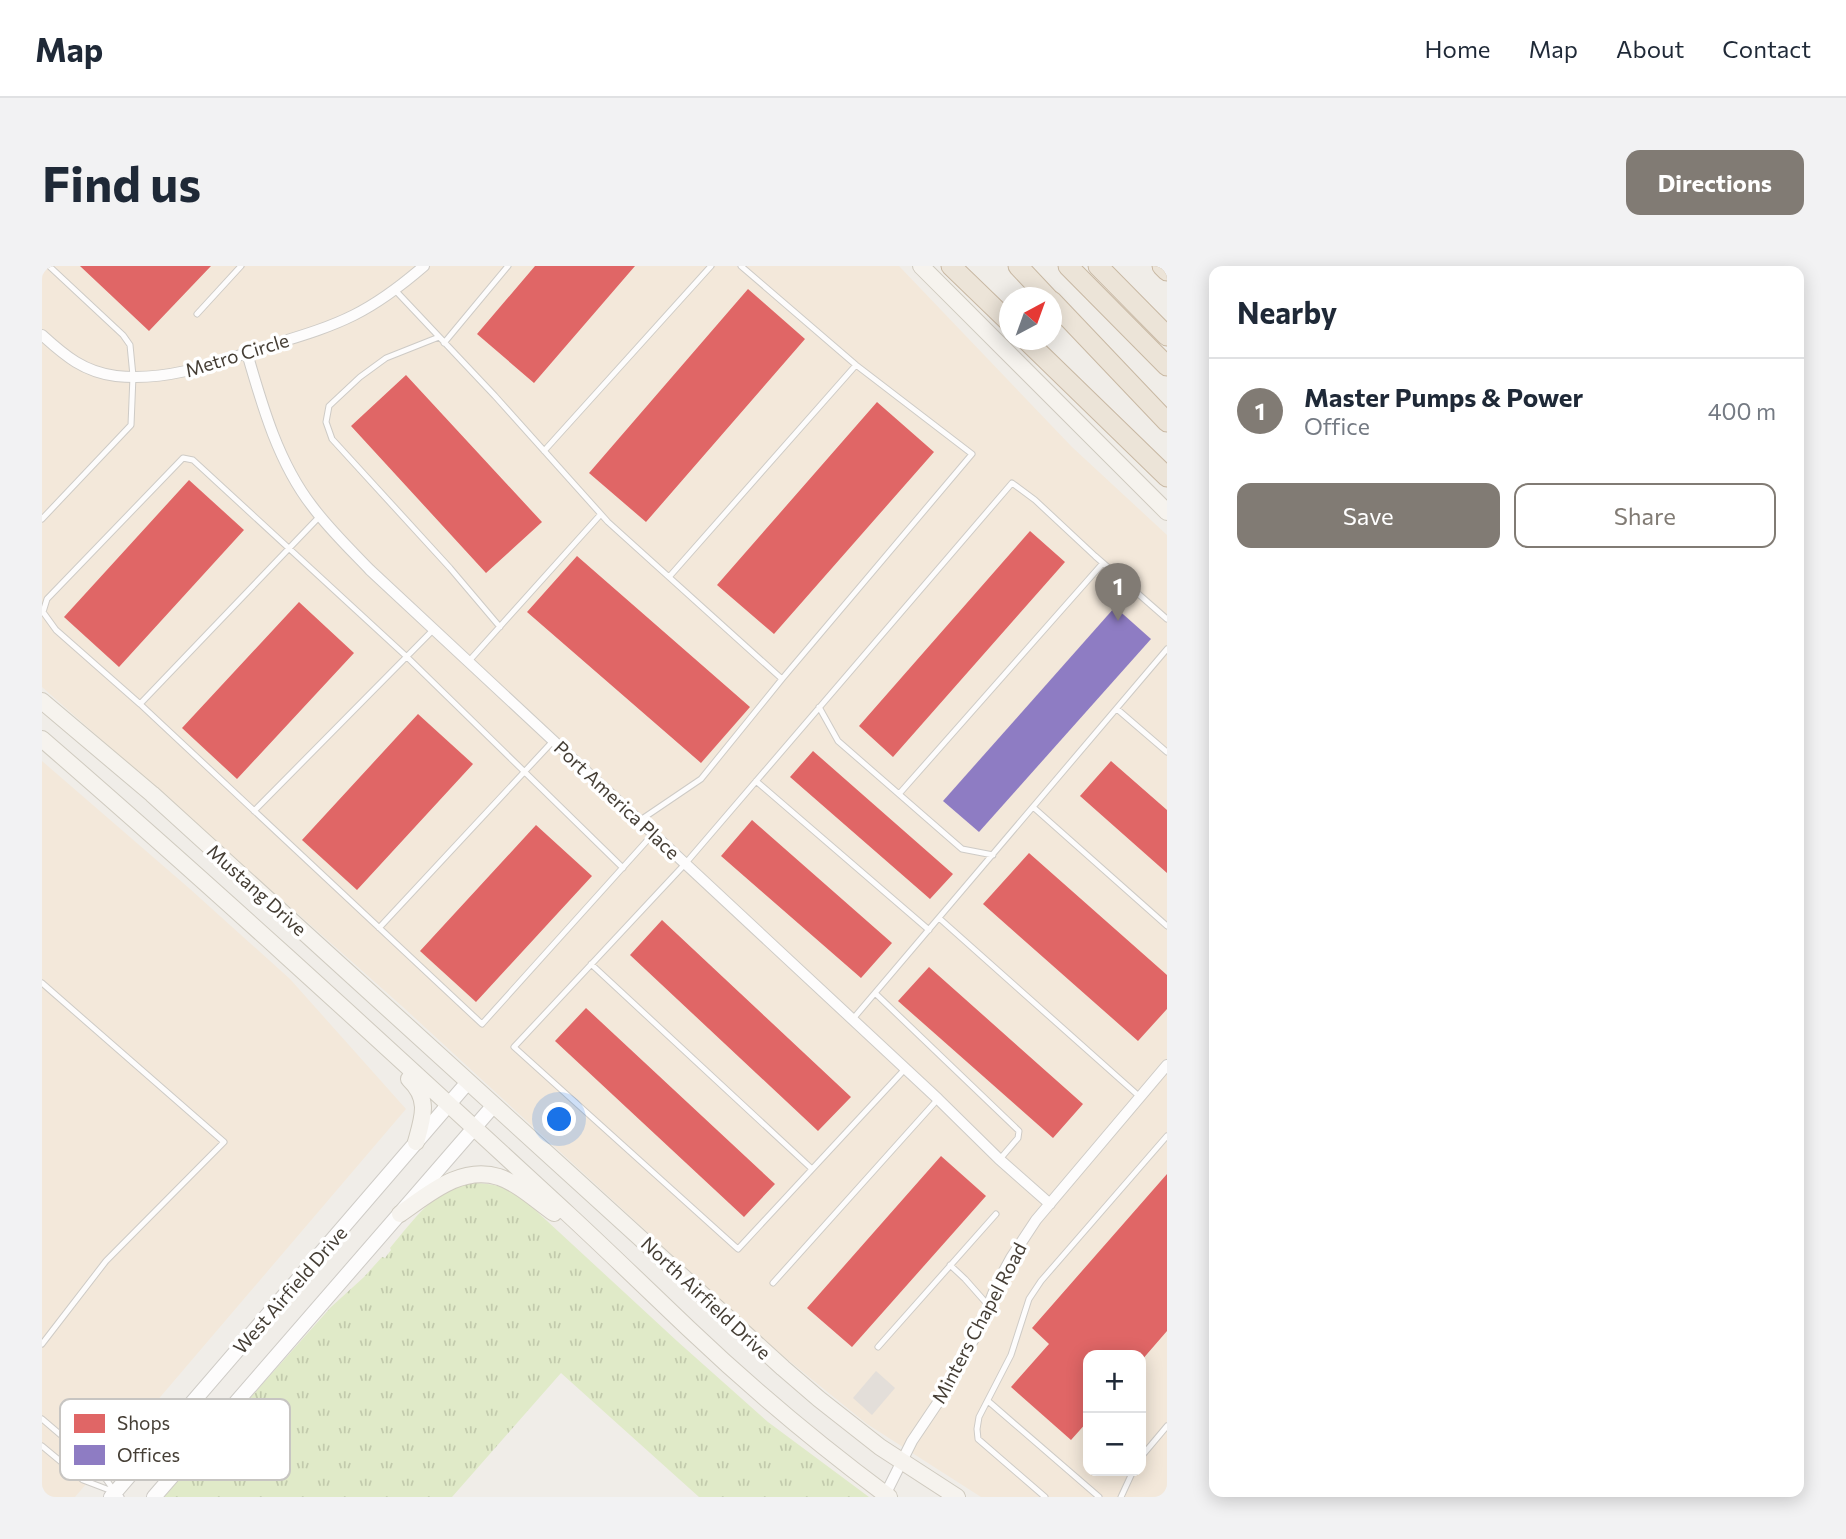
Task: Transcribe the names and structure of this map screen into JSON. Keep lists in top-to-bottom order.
{
  "streets": {
    "main road": ["Mustang Drive", "North Airfield Drive"],
    "street": [
      "Metro Circle",
      "Port America Place",
      "West Airfield Drive",
      "Minters Chapel Road"
    ]
  },
  "crossings": [
    ["Metro Circle", "Port America Place"],
    ["Port America Place", "Minters Chapel Road"],
    ["Mustang Drive", "West Airfield Drive"],
    ["Mustang Drive", "North Airfield Drive"],
    ["West Airfield Drive", "North Airfield Drive"],
    ["North Airfield Drive", "Minters Chapel Road"]
  ],
  "legend": ["Shops", "Offices"],
  "north": "top right",
  "page": {
    "header": "Map",
    "nav": [
      "Home",
      "Map",
      "About",
      "Contact"
    ],
    "buttons": [
      "Directions",
      ["Save", "Share"]
    ],
    "title": "Find us",
    "heading": "Nearby",
    "list": [
      {
        "mark": "1",
        "name": "Master Pumps & Power",
        "note": "Office",
        "value": "400 m"
      }
    ],
    "pins": "1",
    "map_buttons": ["+", "−"]
  }
}
